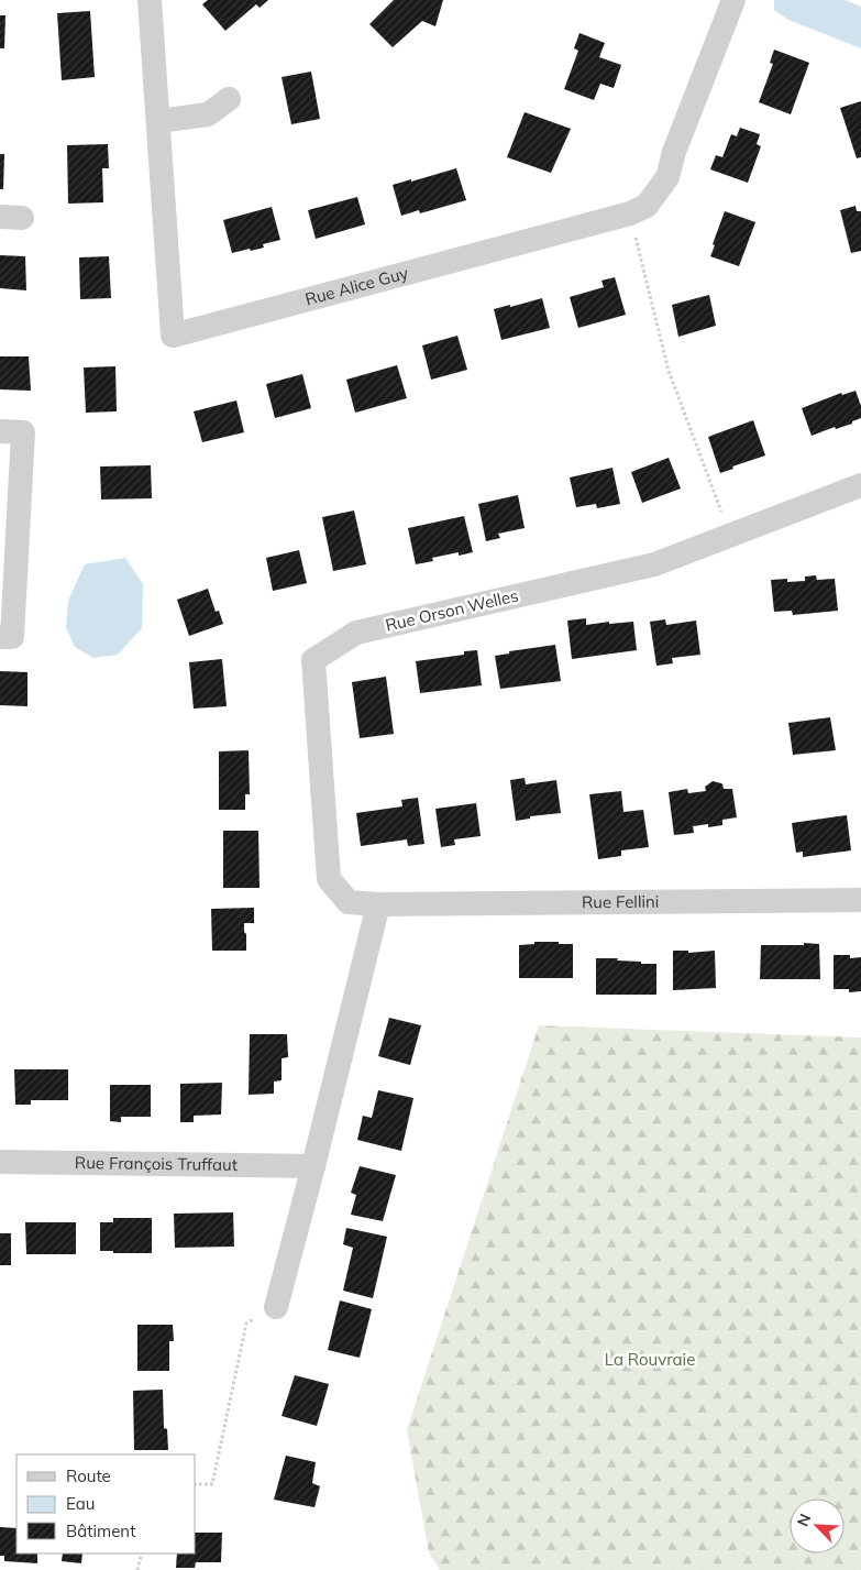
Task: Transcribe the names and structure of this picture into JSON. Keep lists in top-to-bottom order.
{
  "streets": {
    "street": [
      "Rue Alice Guy",
      "Rue Orson Welles",
      "Rue Fellini",
      "Rue François Truffaut"
    ]
  },
  "crossings": [
    ["Rue Orson Welles", "Rue Fellini"]
  ],
  "parks": ["La Rouvraie"],
  "legend": ["Route", "Eau", "Bâtiment"],
  "north": "top left"
}
